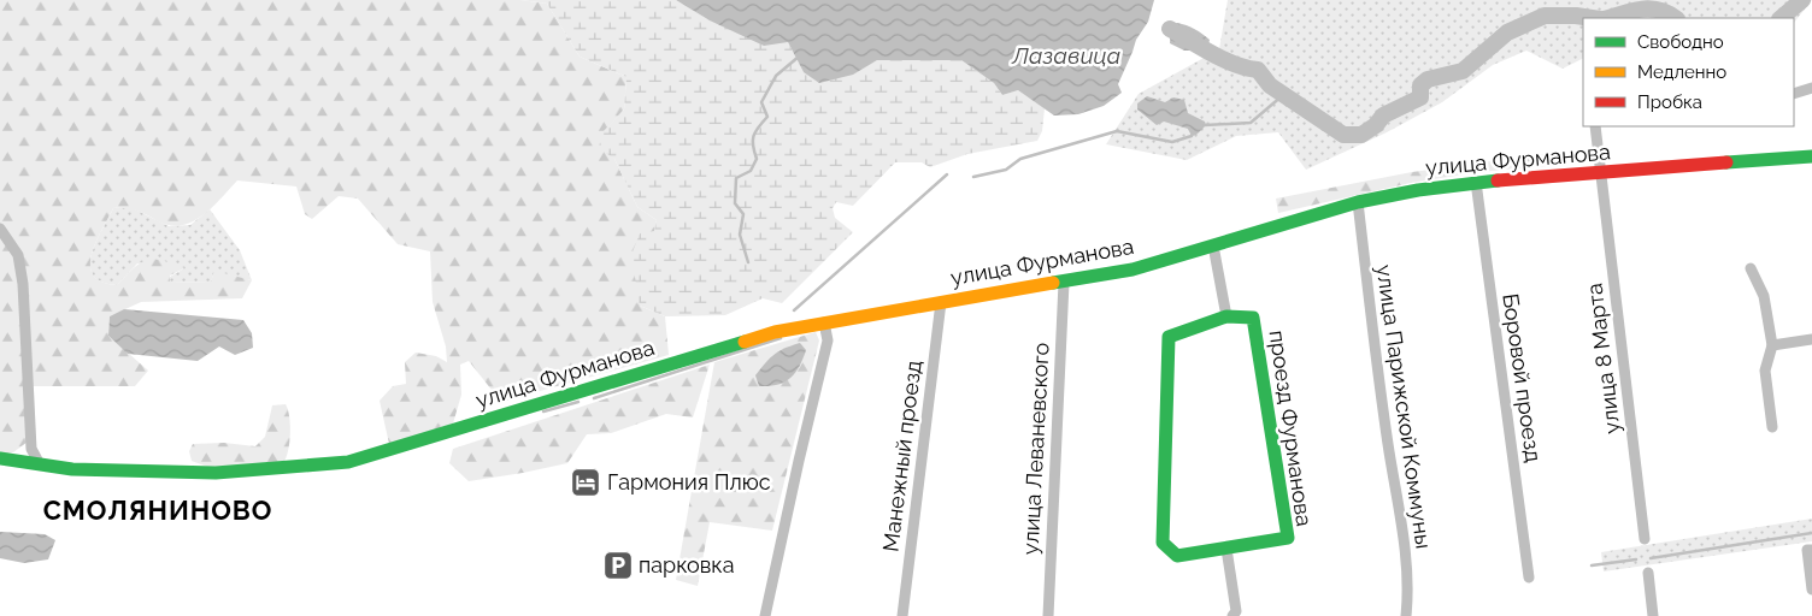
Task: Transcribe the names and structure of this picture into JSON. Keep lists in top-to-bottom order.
{
  "streets": {
    "main road": ["улица Фурманова", "проезд Фурманова"],
    "street": [
      "улица 8 Марта",
      "Боровой проезд",
      "улица Парижской Коммуны",
      "улица Леваневского",
      "Манежный проезд"
    ]
  },
  "crossings": [
    ["улица Фурманова", "улица 8 Марта"],
    ["улица Фурманова", "Боровой проезд"],
    ["улица Фурманова", "улица Парижской Коммуны"],
    ["улица Фурманова", "улица Леваневского"],
    ["улица Фурманова", "Манежный проезд"]
  ],
  "districts": ["СМОЛЯНИНОВО"],
  "water": ["Лазавица"],
  "places": {
    "hotel": ["Гармония Плюс"],
    "parking": ["парковка"]
  },
  "legend": ["Свободно", "Медленно", "Пробка"]
}
